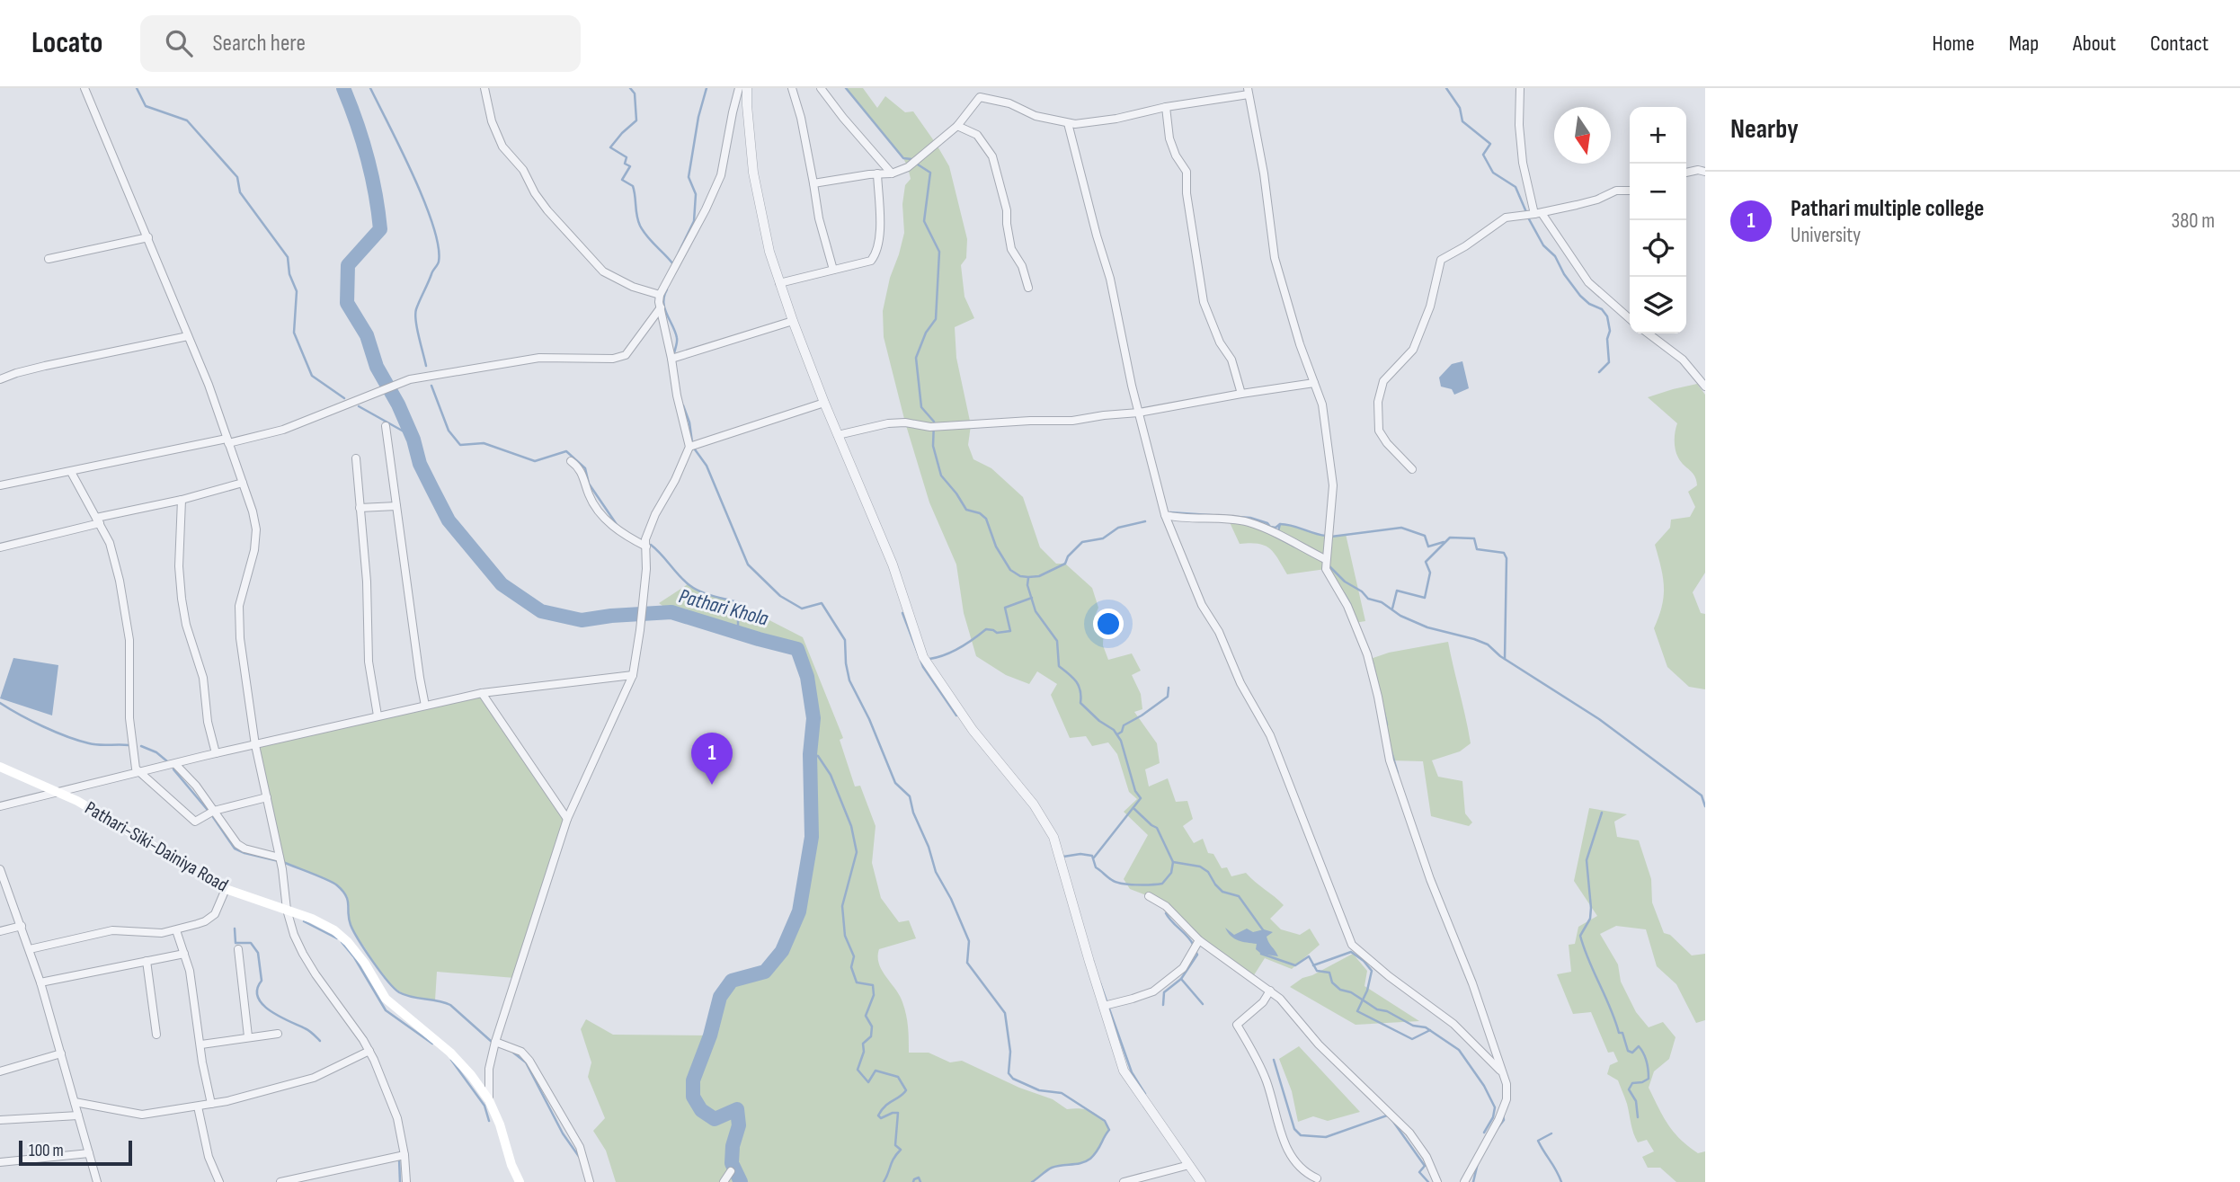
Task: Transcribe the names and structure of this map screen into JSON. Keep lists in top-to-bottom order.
{
  "streets": {
    "main road": ["Pathari-Siki-Dainiya Road"]
  },
  "water": ["Pathari Khola"],
  "scale_bar": "100 m",
  "north": "bottom",
  "page": {
    "header": "Locato",
    "search": "Search here",
    "nav": [
      "Home",
      "Map",
      "About",
      "Contact"
    ],
    "heading": "Nearby",
    "map_buttons": ["+", "−"],
    "list": [
      {
        "mark": "1",
        "name": "Pathari multiple college",
        "note": "University",
        "value": "380 m"
      }
    ],
    "pins": "1",
    "scale": "100 m"
  }
}
